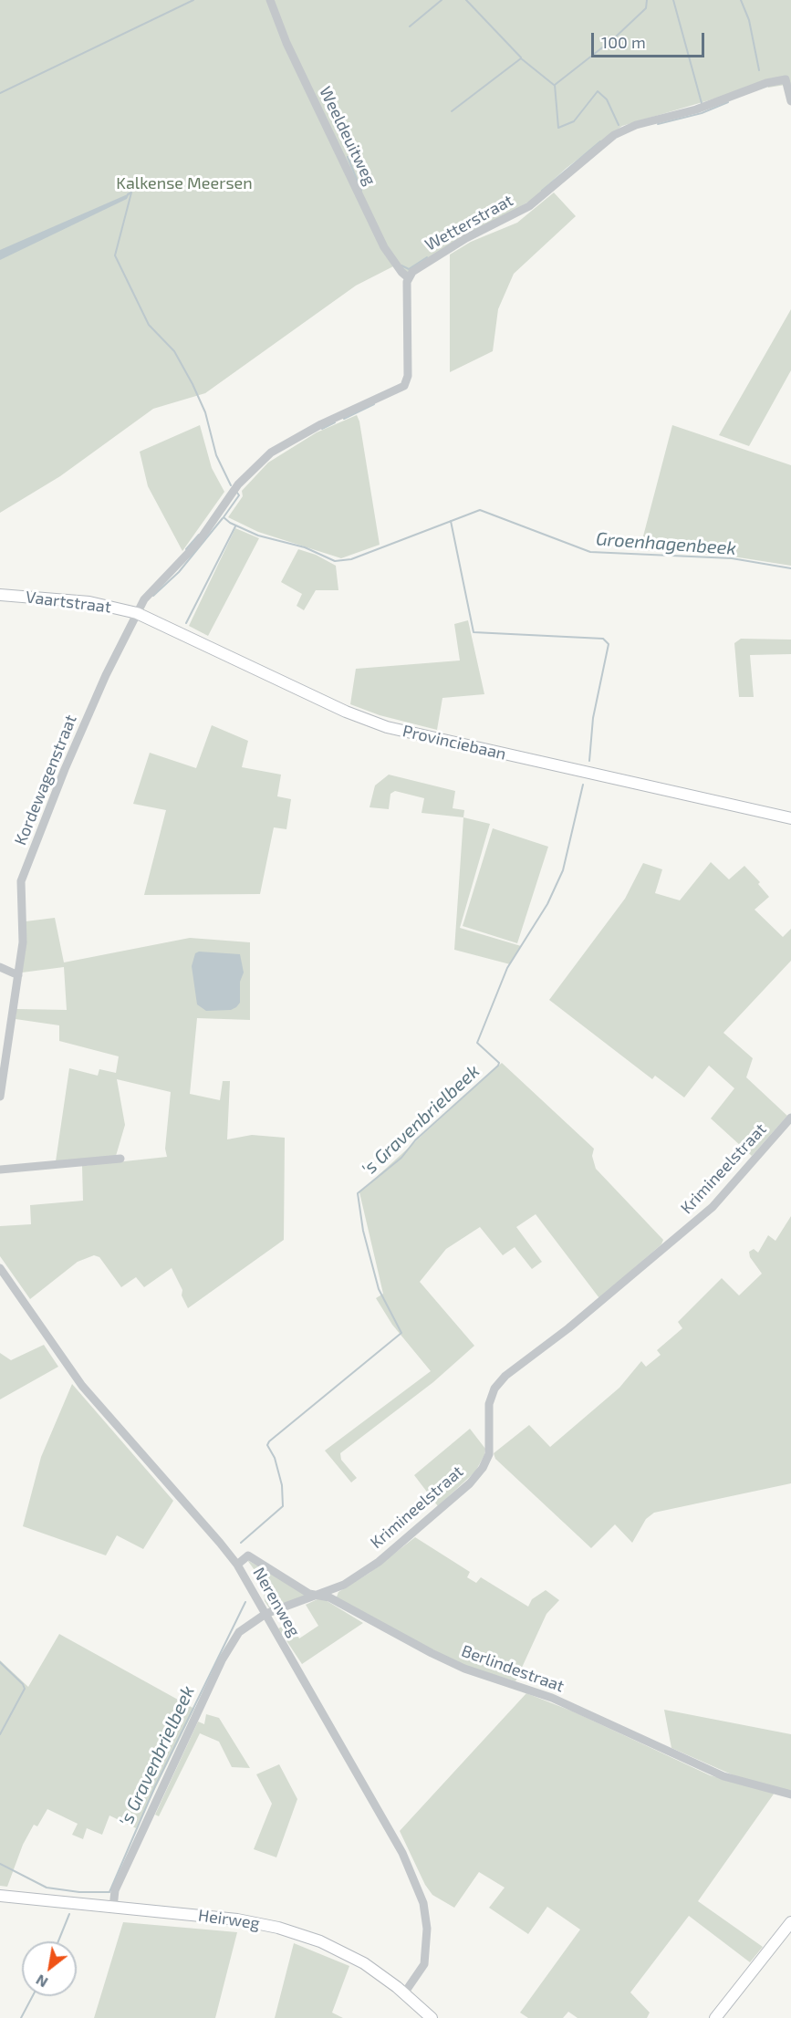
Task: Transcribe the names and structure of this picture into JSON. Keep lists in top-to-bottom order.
{
  "streets": {
    "main road": ["Vaartstraat", "Provinciebaan", "Heirweg"],
    "street": [
      "Weeldeuitweg",
      "Wetterstraat",
      "Kordewagenstraat",
      "Krimineelstraat",
      "Nerenweg",
      "Berlindestraat"
    ]
  },
  "crossings": [
    ["Weeldeuitweg", "Wetterstraat"],
    ["Vaartstraat", "Provinciebaan"],
    ["Vaartstraat", "Kordewagenstraat"],
    ["Provinciebaan", "Kordewagenstraat"],
    ["Krimineelstraat", "Nerenweg"],
    ["Krimineelstraat", "Berlindestraat"],
    ["Krimineelstraat", "Heirweg"],
    ["Nerenweg", "Berlindestraat"],
    ["Nerenweg", "Heirweg"]
  ],
  "water": ["Groenhagenbeek", "'s Gravenbrielbeek"],
  "parks": ["Kalkense Meersen"],
  "scale_bar": "100 m",
  "north": "bottom left"
}
